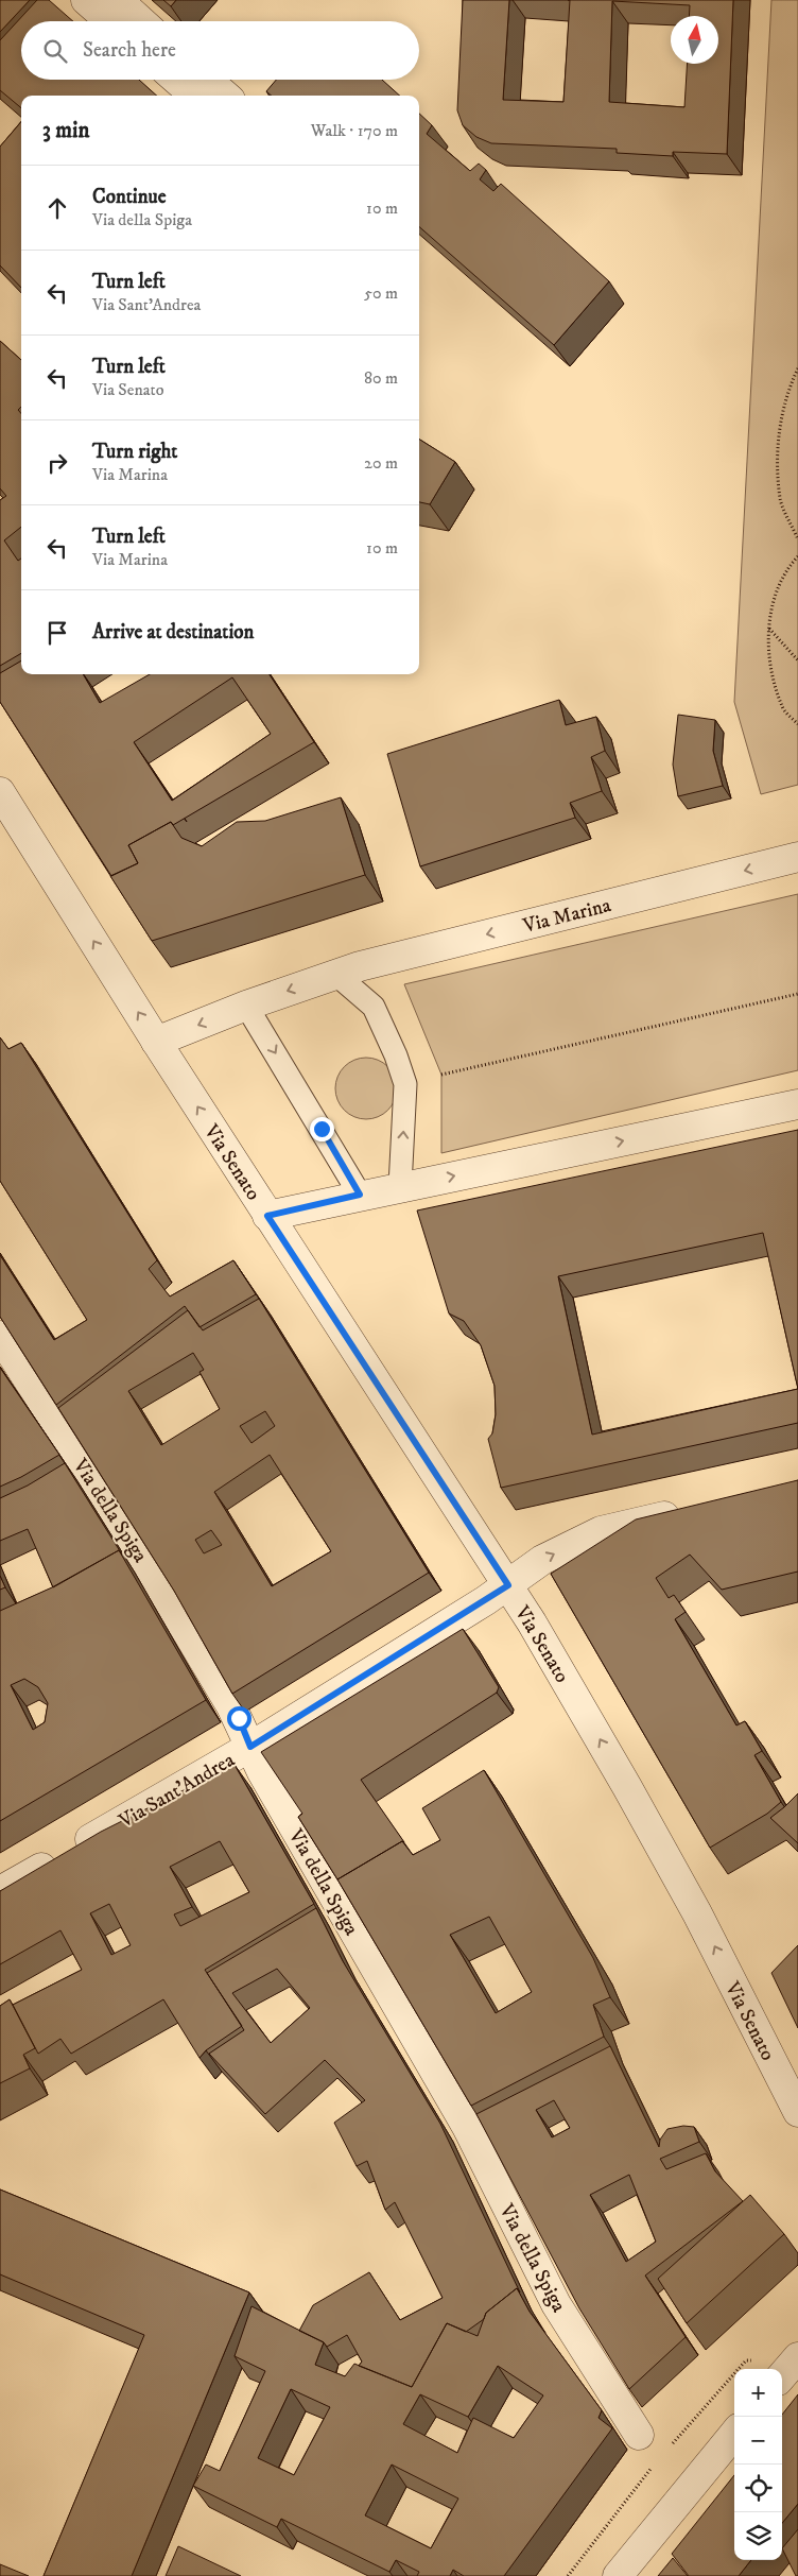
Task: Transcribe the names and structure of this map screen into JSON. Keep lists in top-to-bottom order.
{
  "streets": {
    "street": [
      "Via Marina",
      "Via Senato",
      "Via della Spiga",
      "Via Sant'Andrea"
    ]
  },
  "crossings": [
    ["Via Marina", "Via Senato"],
    ["Via Senato", "Via Sant'Andrea"],
    ["Via della Spiga", "Via Sant'Andrea"]
  ],
  "one_way": ["Via Senato"],
  "north": "top",
  "page": {
    "search": "Search here",
    "heading": ["3 min", "Walk · 170 m"],
    "list": [
      ["Continue", "Via della Spiga", "10 m"],
      ["Turn left", "Via Sant'Andrea", "50 m"],
      ["Turn left", "Via Senato", "80 m"],
      ["Turn right", "Via Marina", "20 m"],
      ["Turn left", "Via Marina", "10 m"],
      "Arrive at destination"
    ],
    "map_buttons": ["+", "−"]
  }
}
